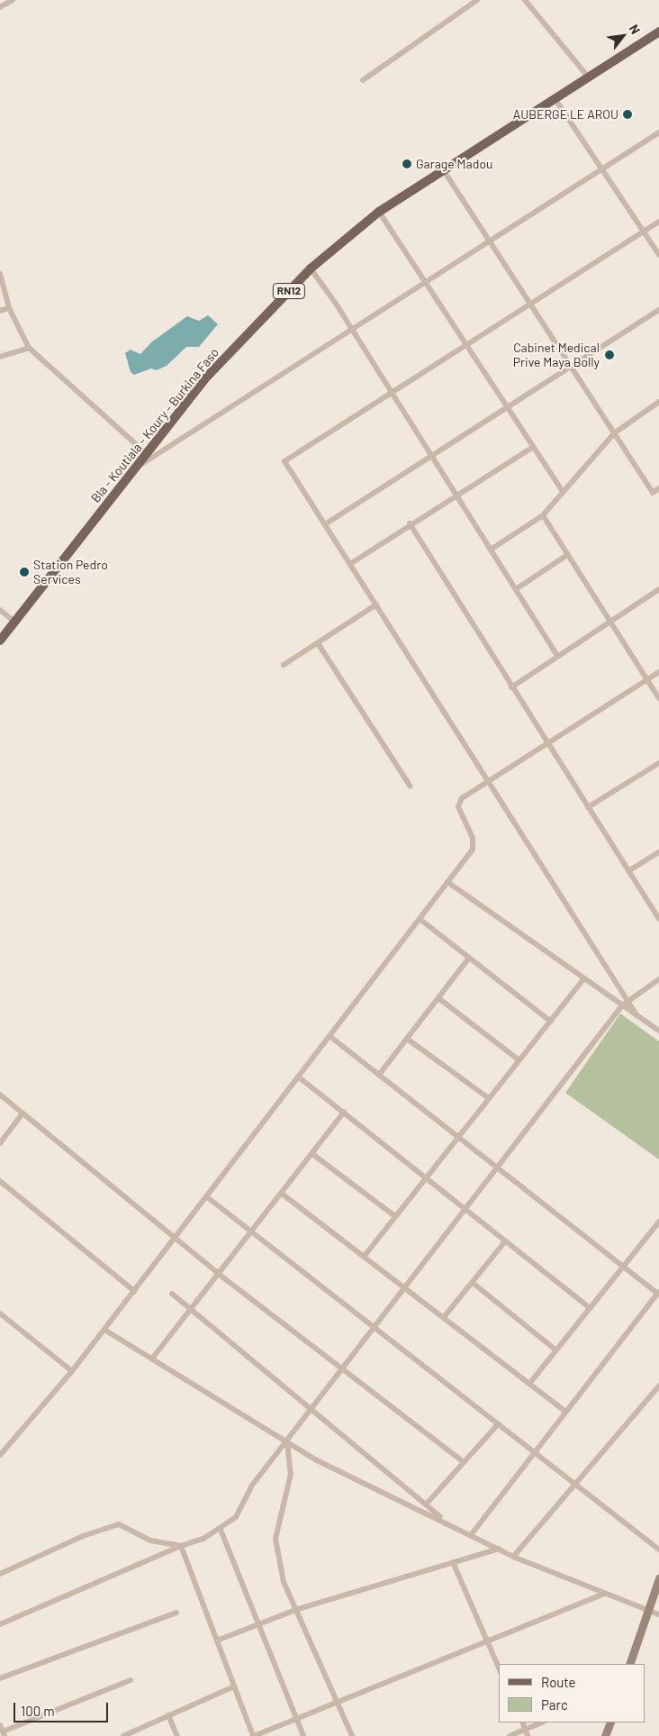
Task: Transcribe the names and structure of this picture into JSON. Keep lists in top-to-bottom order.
{
  "streets": {
    "main road": ["RN12", "Bla - Koutiala - Koury - Burkina Faso"]
  },
  "places": [
    "AUBERGE LE AROU",
    "Garage Madou",
    "Cabinet Medical Prive Maya Bolly",
    "Station Pedro Services"
  ],
  "legend": ["Route", "Parc"],
  "scale_bar": "100 m",
  "north": "top right"
}
